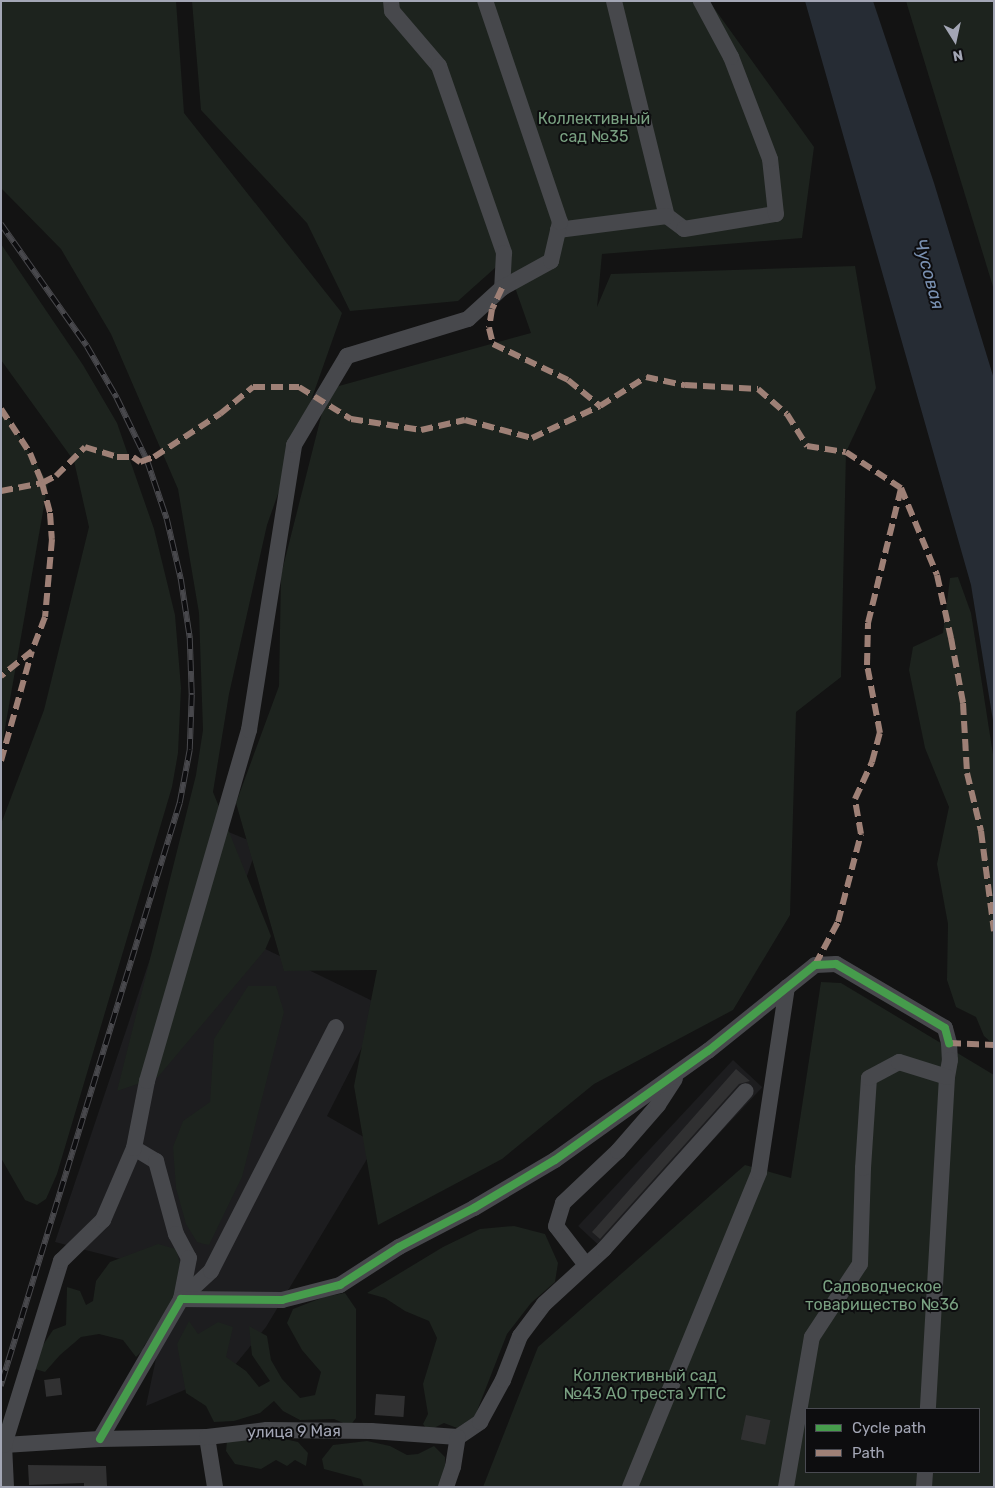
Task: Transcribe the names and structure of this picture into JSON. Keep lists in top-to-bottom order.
{
  "streets": {
    "street": ["улица 9 Мая"]
  },
  "water": ["Чусовая"],
  "parks": ["Коллективный сад №35", "Садоводческое товарищество №36", "Коллективный сад №43 АО треста УТТС"],
  "legend": ["Cycle path", "Path"],
  "north": "bottom"
}
